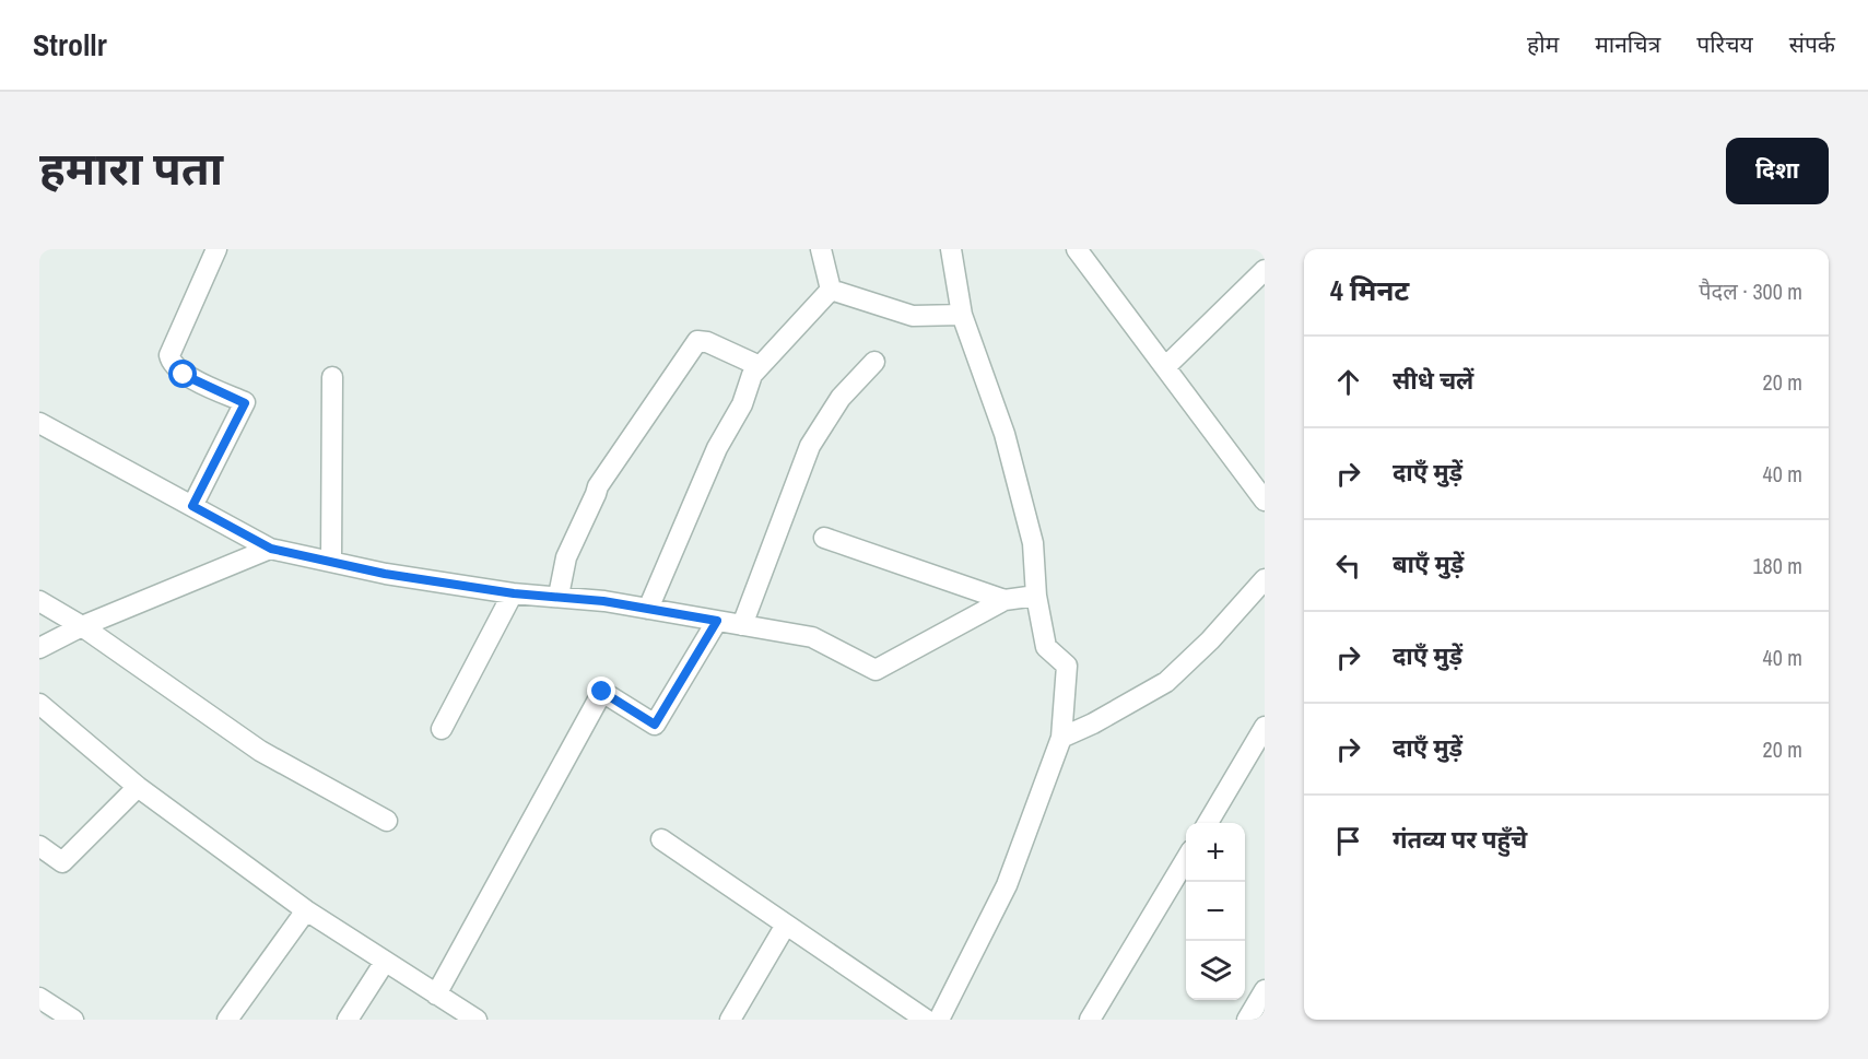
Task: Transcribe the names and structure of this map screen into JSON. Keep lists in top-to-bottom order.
{
  "page": {
    "header": "Strollr",
    "nav": [
      "होम",
      "मानचित्र",
      "परिचय",
      "संपर्क"
    ],
    "title": "हमारा पता",
    "buttons": "दिशा",
    "heading": ["4 मिनट", "पैदल · 300 m"],
    "list": [
      ["सीधे चलें", "20 m"],
      ["दाएँ मुड़ें", "40 m"],
      ["बाएँ मुड़ें", "180 m"],
      ["दाएँ मुड़ें", "40 m"],
      ["दाएँ मुड़ें", "20 m"],
      "गंतव्य पर पहुँचे"
    ],
    "map_buttons": ["+", "−"]
  }
}
